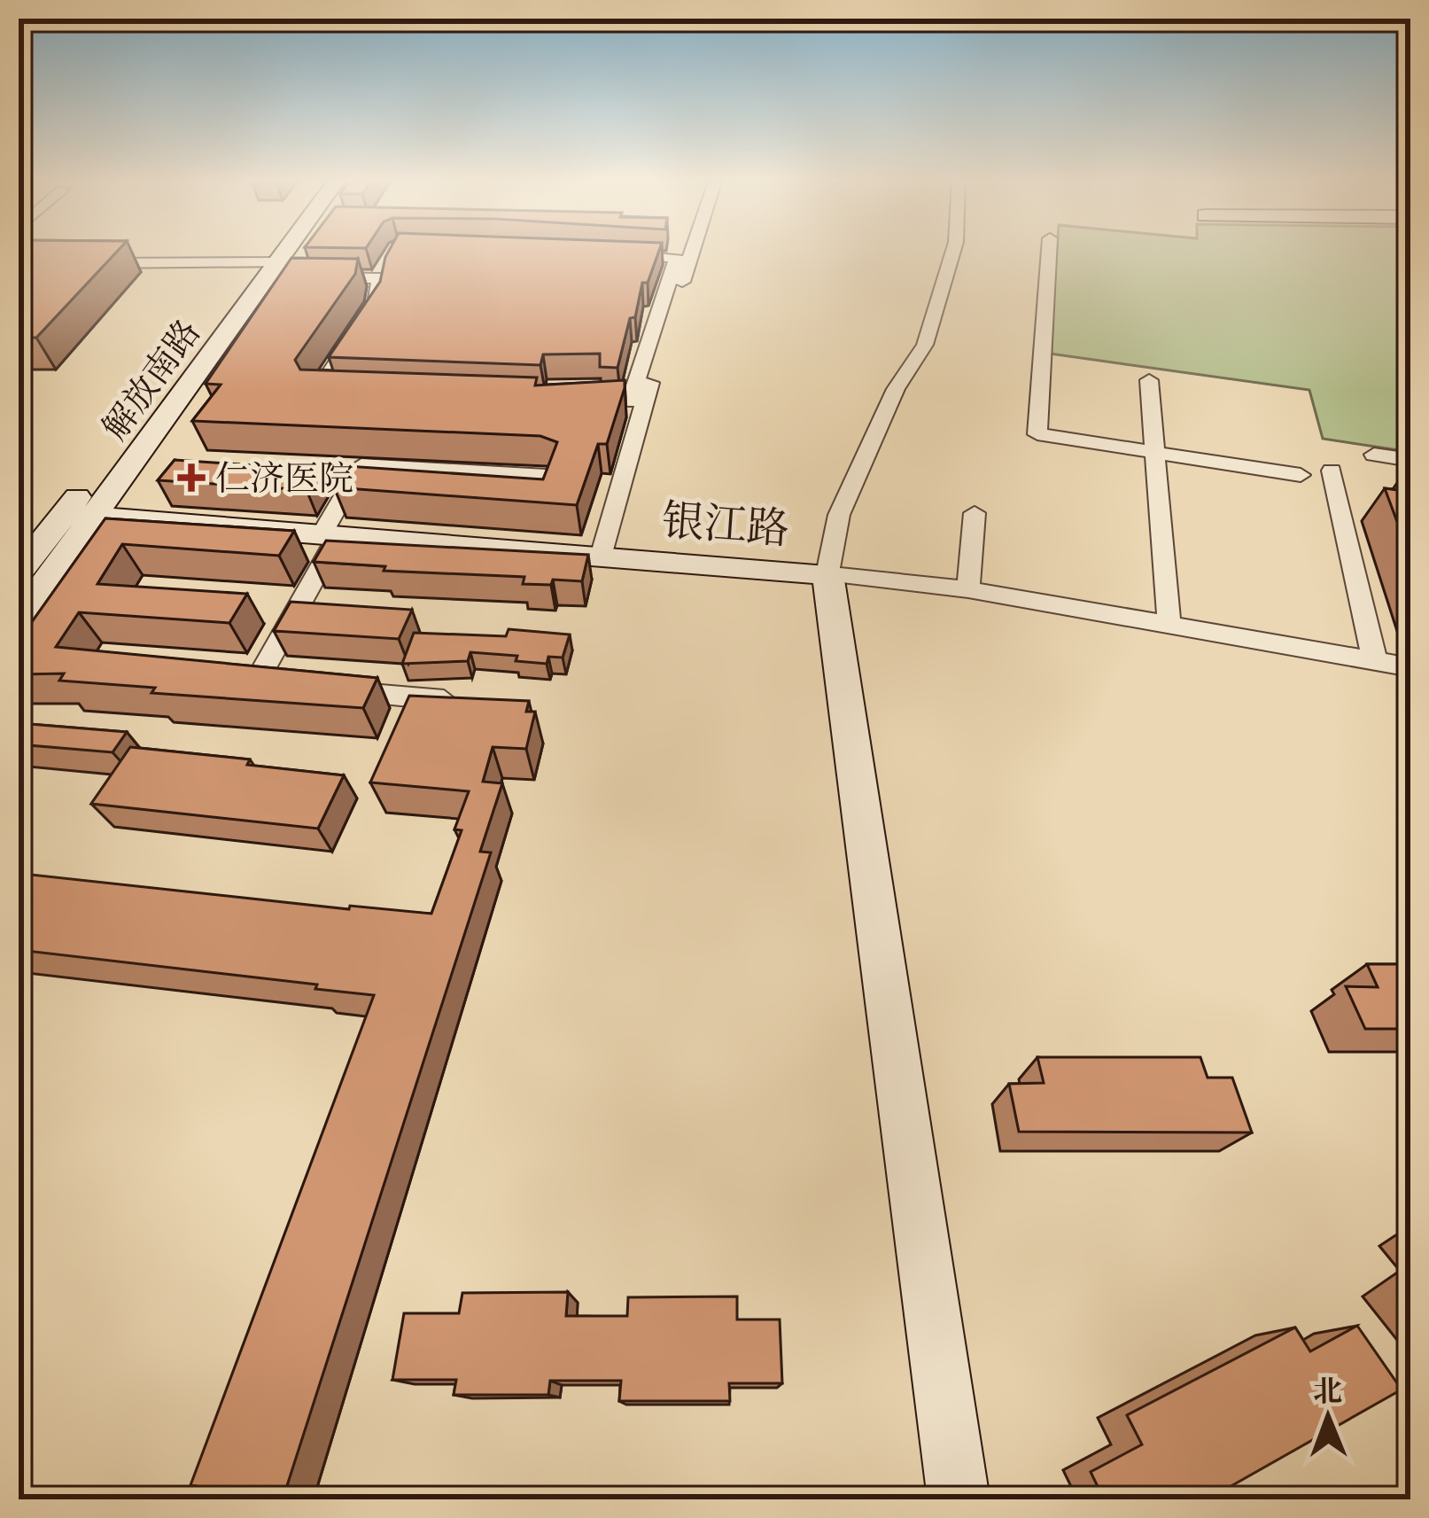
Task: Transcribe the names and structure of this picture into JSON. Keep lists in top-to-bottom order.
{
  "streets": {
    "street": ["解放南路", "银江路"]
  },
  "crossings": [
    ["解放南路", "银江路"]
  ],
  "places": {
    "health": ["仁济医院"]
  },
  "north": "top"
}
